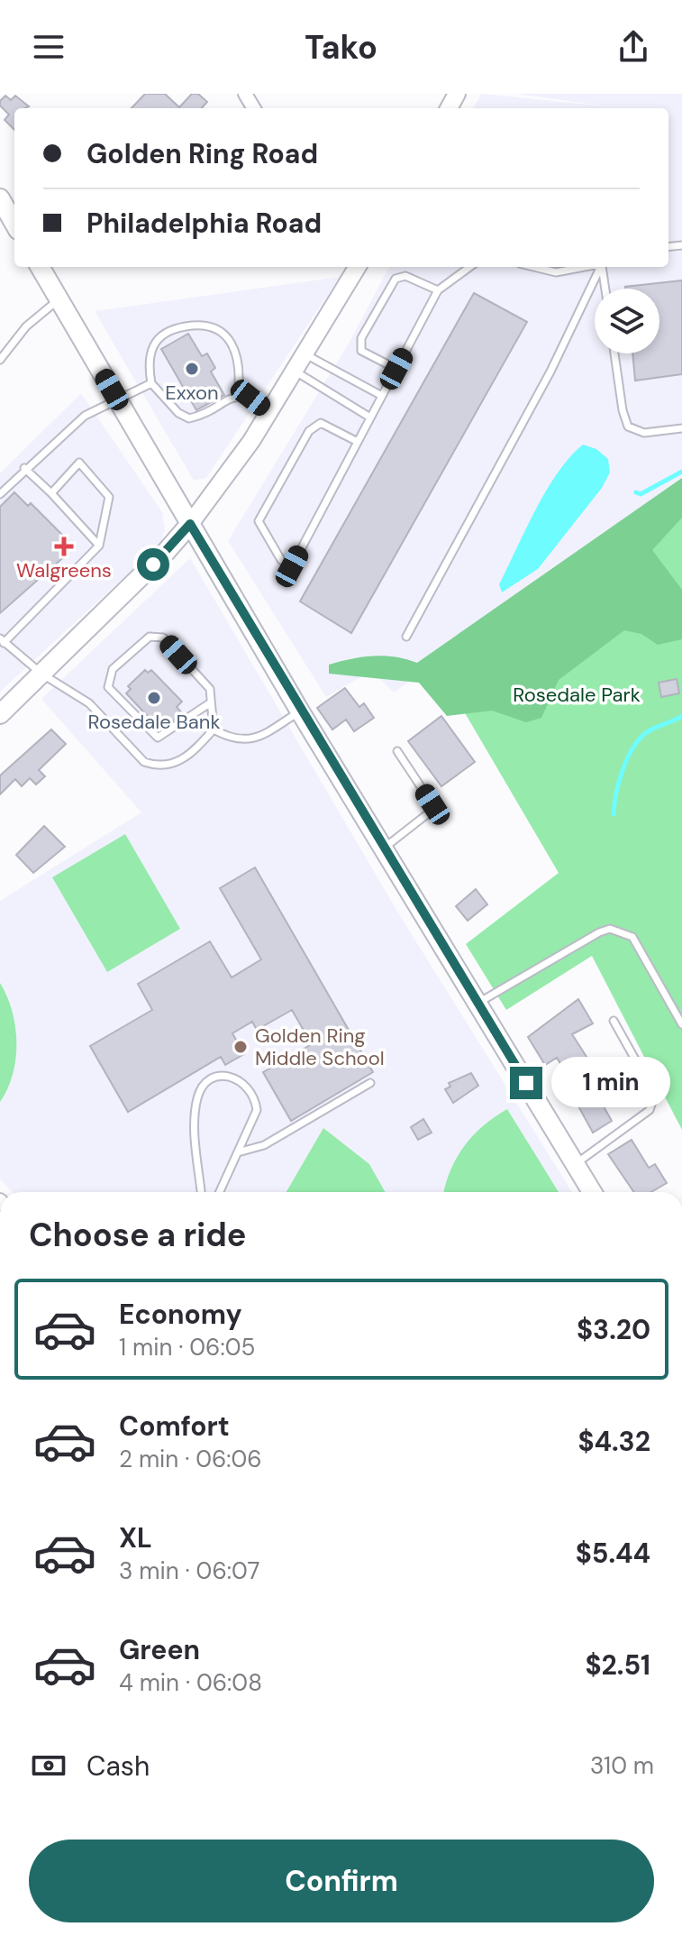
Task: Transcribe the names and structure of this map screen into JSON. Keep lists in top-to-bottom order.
{
  "parks": ["Rosedale Park"],
  "places": {
    "other": ["Exxon", "Rosedale Bank", "Golden Ring Middle School"],
    "health": ["Walgreens"]
  },
  "page": {
    "header": "Tako",
    "banner": ["Golden Ring Road", "Philadelphia Road"],
    "bubble": "1 min",
    "heading": "Choose a ride",
    "list": [
      {
        "name": "Economy",
        "note": "1 min · 06:05",
        "value": "$3.20"
      },
      {
        "name": "Comfort",
        "note": "2 min · 06:06",
        "value": "$4.32"
      },
      {
        "name": "XL",
        "note": "3 min · 06:07",
        "value": "$5.44"
      },
      {
        "name": "Green",
        "note": "4 min · 06:08",
        "value": "$2.51"
      }
    ],
    "pay": ["Cash", "310 m"],
    "buttons": "Confirm"
  }
}
